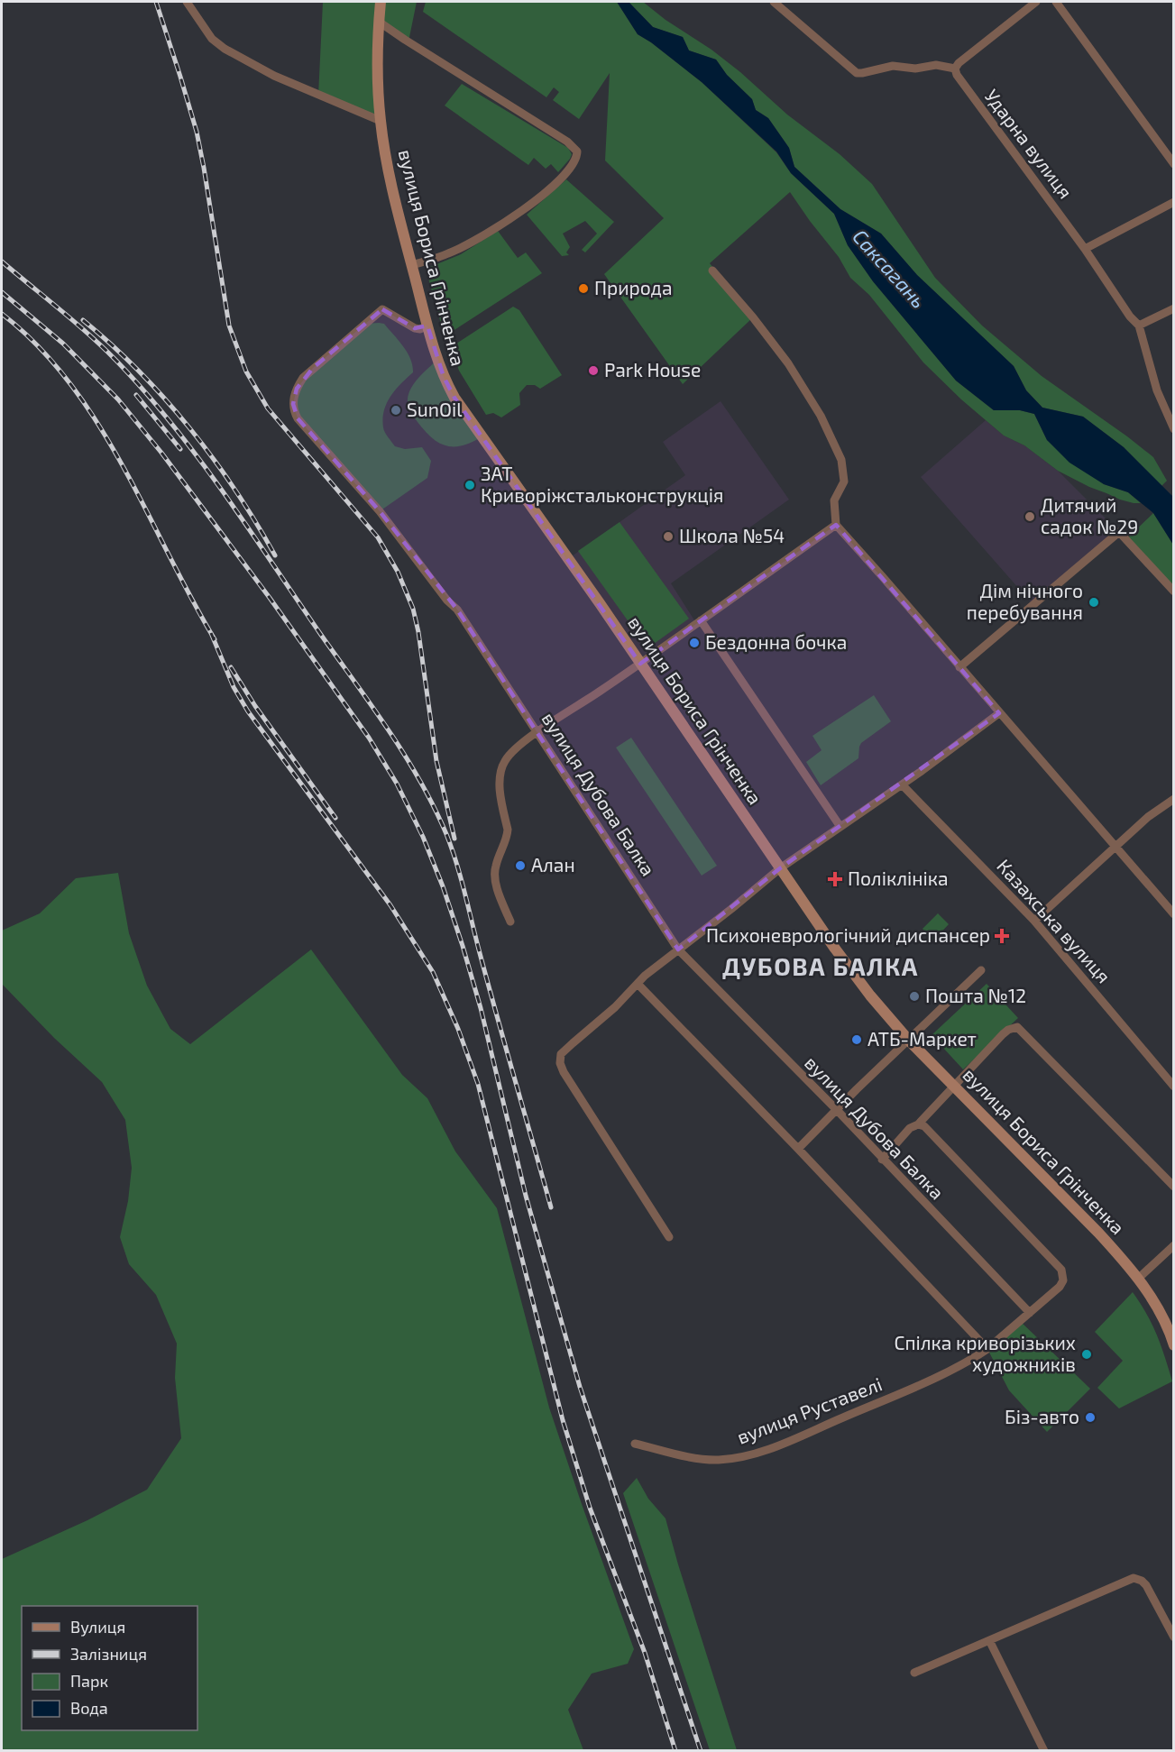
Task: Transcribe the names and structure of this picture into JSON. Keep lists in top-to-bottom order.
{
  "streets": {
    "street": [
      "Ударна вулиця",
      "вулиця Бориса Грінченка",
      "вулиця Дубова Балка",
      "Казахська вулиця",
      "вулиця Руставелі"
    ]
  },
  "crossings": [
    ["вулиця Бориса Грінченка", "вулиця Дубова Балка"],
    ["вулиця Дубова Балка", "вулиця Руставелі"]
  ],
  "districts": ["ДУБОВА БАЛКА"],
  "water": ["Саксагань"],
  "places": {
    "other": [
      "Природа",
      "Park House",
      "SunOil",
      "ЗАТ Криворіжстальконструкція",
      "Дитячий садок №29",
      "Школа №54",
      "Дім нічного перебування",
      "Бездонна бочка",
      "Алан",
      "Пошта №12",
      "АТБ-Маркет",
      "Спілка криворізьких художників",
      "Біз-авто"
    ],
    "health": ["Поліклініка", "Психоневрологічний диспансер"]
  },
  "legend": [
    "Вулиця",
    "Залізниця",
    "Парк",
    "Вода"
  ]
}
